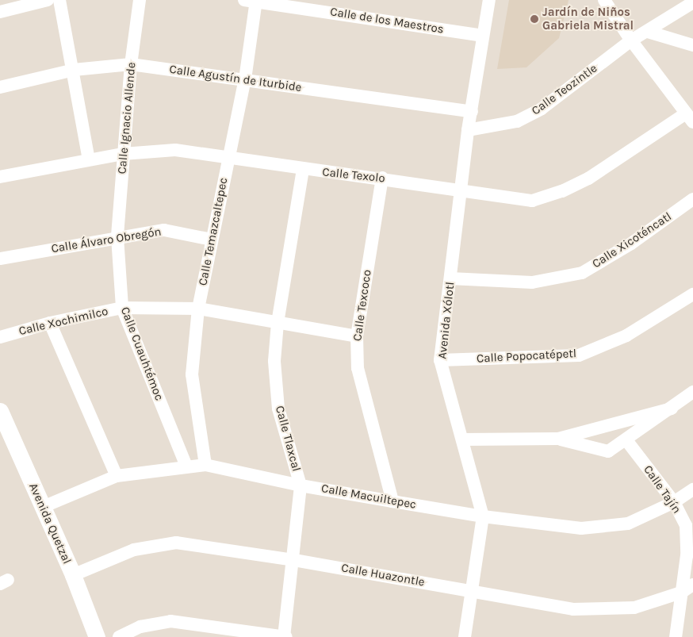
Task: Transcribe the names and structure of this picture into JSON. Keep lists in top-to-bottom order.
{
  "streets": {
    "street": [
      "Calle de los Maestros",
      "Calle Agustín de Iturbide",
      "Calle Teozintle",
      "Calle Ignacio Allende",
      "Calle Texolo",
      "Calle Temazcaltepec",
      "Calle Álvaro Obregón",
      "Calle Xicoténcatl",
      "Calle Texcoco",
      "Avenida Xólotl",
      "Calle Xochimilco",
      "Calle Cuauhtémoc",
      "Calle Popocatépetl",
      "Calle Tlaxcal",
      "Calle Tajín",
      "Calle Macuiltepec",
      "Avenida Quetzal",
      "Calle Huazontle"
    ]
  },
  "crossings": [
    ["Calle de los Maestros", "Calle Temazcaltepec"],
    ["Calle de los Maestros", "Avenida Xólotl"],
    ["Calle Agustín de Iturbide", "Calle Ignacio Allende"],
    ["Calle Agustín de Iturbide", "Calle Temazcaltepec"],
    ["Calle Agustín de Iturbide", "Avenida Xólotl"],
    ["Calle Teozintle", "Avenida Xólotl"],
    ["Calle Ignacio Allende", "Calle Texolo"],
    ["Calle Ignacio Allende", "Calle Álvaro Obregón"],
    ["Calle Ignacio Allende", "Calle Cuauhtémoc"],
    ["Calle Texolo", "Calle Temazcaltepec"],
    ["Calle Texolo", "Calle Texcoco"],
    ["Calle Texolo", "Avenida Xólotl"],
    ["Calle Texolo", "Calle Tlaxcal"],
    ["Calle Temazcaltepec", "Calle Álvaro Obregón"],
    ["Calle Temazcaltepec", "Calle Xochimilco"],
    ["Calle Temazcaltepec", "Calle Macuiltepec"],
    ["Calle Álvaro Obregón", "Calle Cuauhtémoc"],
    ["Calle Xicoténcatl", "Avenida Xólotl"],
    ["Calle Texcoco", "Calle Xochimilco"],
    ["Calle Texcoco", "Calle Macuiltepec"],
    ["Avenida Xólotl", "Calle Popocatépetl"],
    ["Avenida Xólotl", "Calle Macuiltepec"],
    ["Avenida Xólotl", "Calle Huazontle"],
    ["Calle Xochimilco", "Calle Cuauhtémoc"],
    ["Calle Xochimilco", "Calle Tlaxcal"],
    ["Calle Cuauhtémoc", "Calle Macuiltepec"],
    ["Calle Tlaxcal", "Calle Macuiltepec"],
    ["Calle Tlaxcal", "Calle Huazontle"],
    ["Calle Tajín", "Calle Macuiltepec"],
    ["Calle Tajín", "Calle Huazontle"],
    ["Calle Macuiltepec", "Avenida Quetzal"],
    ["Avenida Quetzal", "Calle Huazontle"]
  ],
  "places": ["Jardín de Niños Gabriela Mistral"]
}
